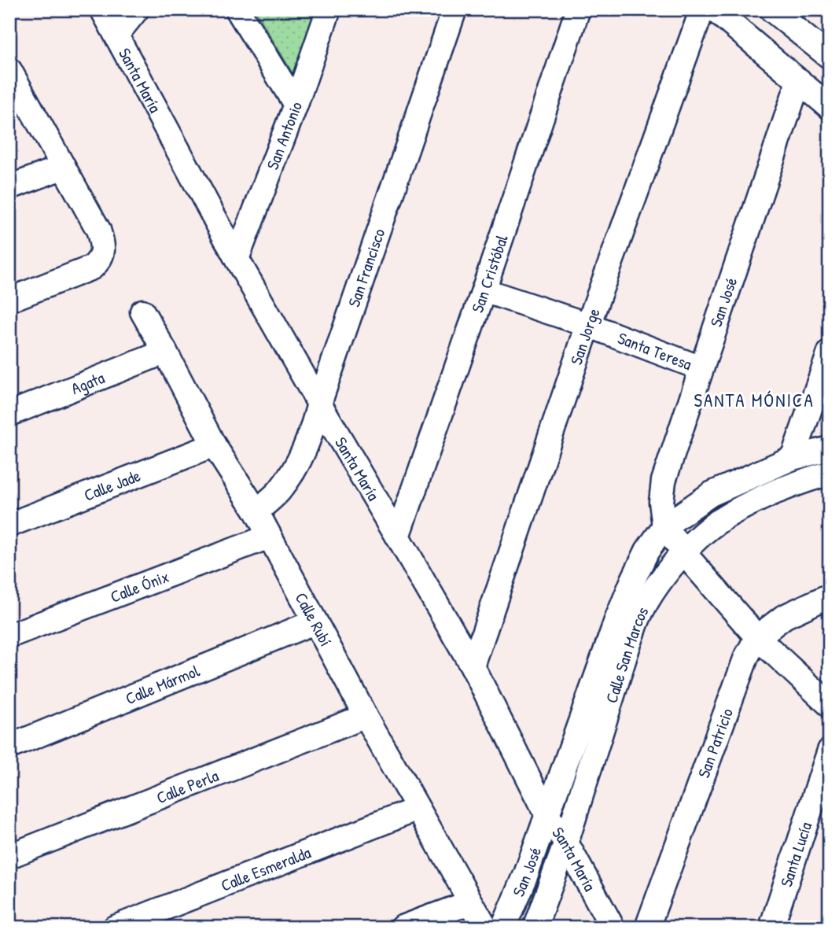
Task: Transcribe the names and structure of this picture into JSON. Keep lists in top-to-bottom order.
{
  "streets": {
    "street": [
      "Santa María",
      "San Antonio",
      "San Francisco",
      "San Cristóbal",
      "San José",
      "San Jorge",
      "Santa Teresa",
      "Agata",
      "Calle Jade",
      "Calle Ónix",
      "Calle Rubí",
      "Calle San Marcos",
      "Calle Mármol",
      "San Patricio",
      "Calle Perla",
      "Santa Lucía",
      "Calle Esmeralda"
    ]
  },
  "crossings": [
    ["Santa María", "San Antonio"],
    ["Santa María", "San Francisco"],
    ["Santa María", "San Cristóbal"],
    ["Santa María", "San José"],
    ["Santa María", "San Jorge"],
    ["Santa María", "Calle San Marcos"],
    ["San Francisco", "Calle Rubí"],
    ["San Cristóbal", "Santa Teresa"],
    ["San José", "Santa Teresa"],
    ["San José", "Calle San Marcos"],
    ["San Jorge", "Santa Teresa"],
    ["Agata", "Calle Rubí"],
    ["Calle Jade", "Calle Rubí"],
    ["Calle Ónix", "Calle Rubí"],
    ["Calle Rubí", "Calle Mármol"],
    ["Calle Rubí", "Calle Perla"],
    ["Calle Rubí", "Calle Esmeralda"]
  ],
  "districts": ["SANTA MÓNICA"]
}
